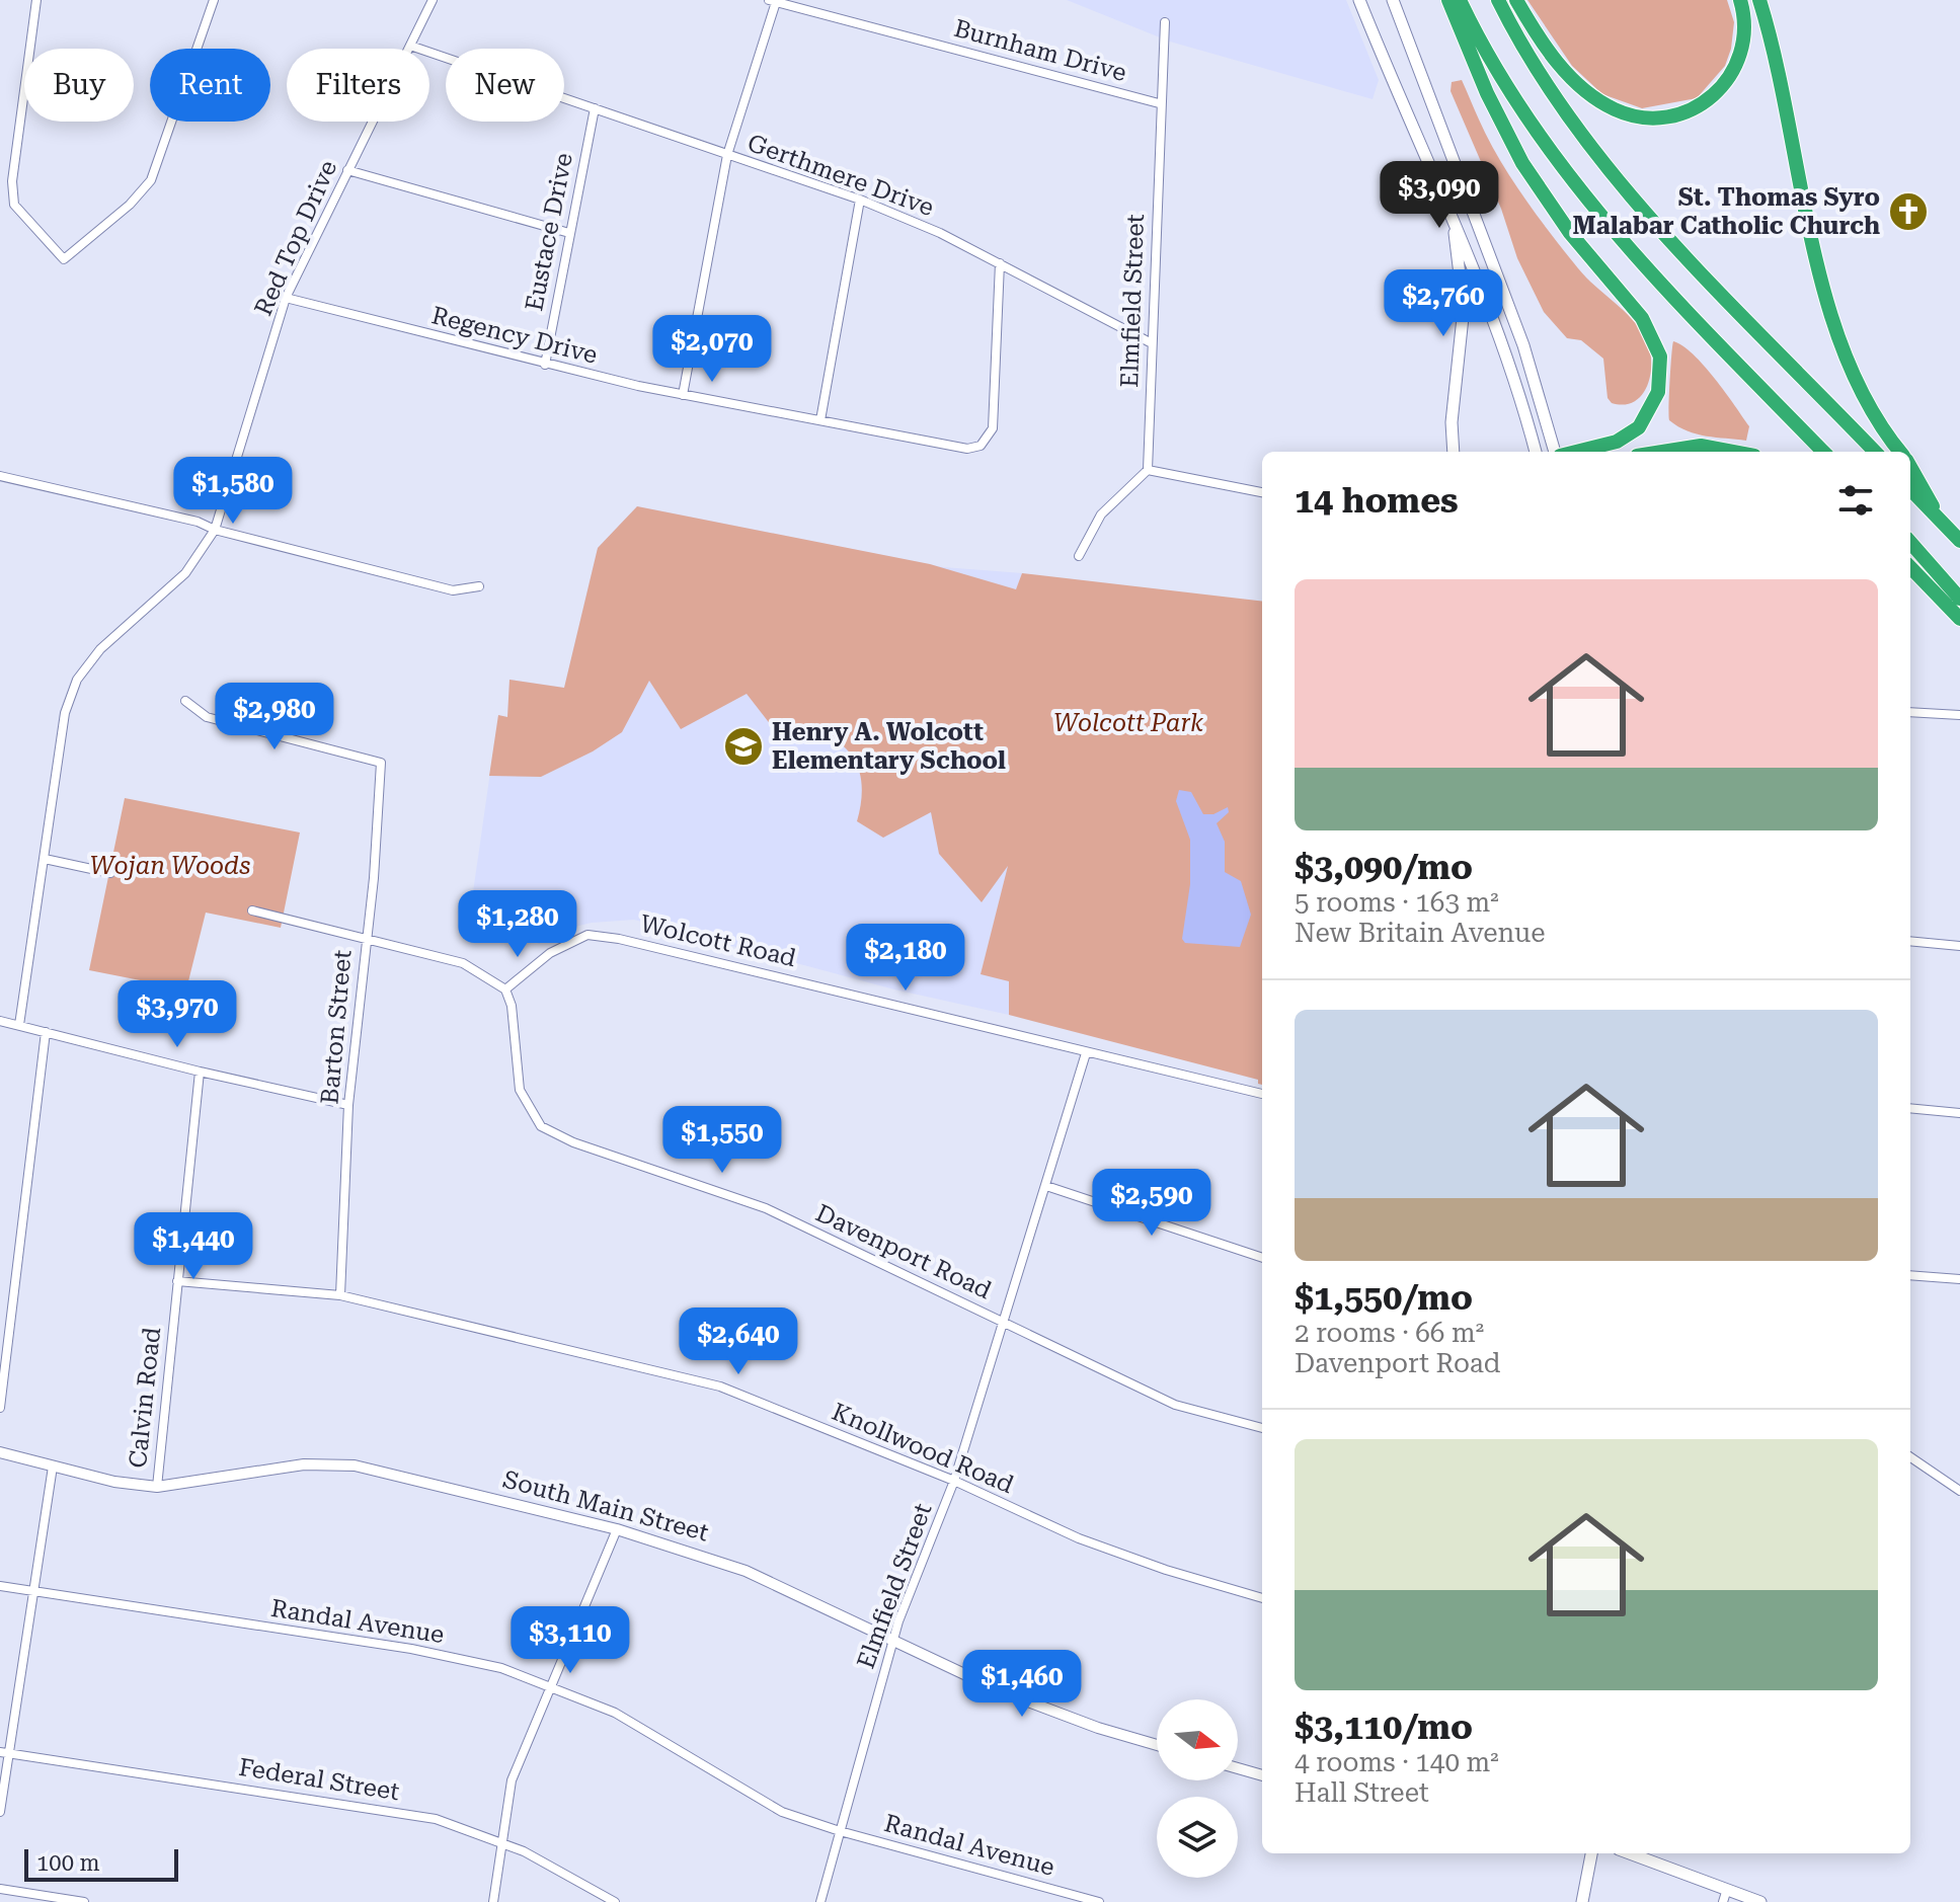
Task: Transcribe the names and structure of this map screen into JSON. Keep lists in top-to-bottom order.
{
  "streets": {
    "street": [
      "Burnham Drive",
      "Gerthmere Drive",
      "Eustace Drive",
      "Red Top Drive",
      "Elmfield Street",
      "Regency Drive",
      "Wolcott Road",
      "Barton Street",
      "Davenport Road",
      "Calvin Road",
      "Knollwood Road",
      "South Main Street",
      "Randal Avenue",
      "Federal Street"
    ]
  },
  "crossings": [
    ["Burnham Drive", "Elmfield Street"],
    ["Gerthmere Drive", "Eustace Drive"],
    ["Gerthmere Drive", "Red Top Drive"],
    ["Gerthmere Drive", "Elmfield Street"],
    ["Gerthmere Drive", "Regency Drive"],
    ["Eustace Drive", "Regency Drive"],
    ["Red Top Drive", "Regency Drive"],
    ["Elmfield Street", "Wolcott Road"],
    ["Elmfield Street", "Davenport Road"],
    ["Elmfield Street", "Knollwood Road"],
    ["Elmfield Street", "South Main Street"],
    ["Elmfield Street", "Randal Avenue"],
    ["Wolcott Road", "Davenport Road"],
    ["Barton Street", "Knollwood Road"],
    ["Calvin Road", "Knollwood Road"],
    ["Calvin Road", "South Main Street"]
  ],
  "parks": ["Wolcott Park", "Wojan Woods"],
  "places": {
    "church": ["St. Thomas Syro Malabar Catholic Church"],
    "school or university": ["Henry A. Wolcott Elementary School"]
  },
  "scale_bar": "100 m",
  "north": "right",
  "page": {
    "chip": [
      "Buy",
      "Rent",
      "Filters",
      "New"
    ],
    "price": [
      "$3,090",
      "$2,760",
      "$2,070",
      "$1,580",
      "$2,980",
      "$1,280",
      "$2,180",
      "$3,970",
      "$1,550",
      "$2,590",
      "$1,440",
      "$2,640",
      "$3,110",
      "$1,460"
    ],
    "heading": "14 homes",
    "list": [
      {
        "name": "$3,090/mo",
        "note": "5 rooms · 163 m² · New Britain Avenue"
      },
      {
        "name": "$1,550/mo",
        "note": "2 rooms · 66 m² · Davenport Road"
      },
      {
        "name": "$3,110/mo",
        "note": "4 rooms · 140 m² · Hall Street"
      }
    ],
    "scale": "100 m"
  }
}
